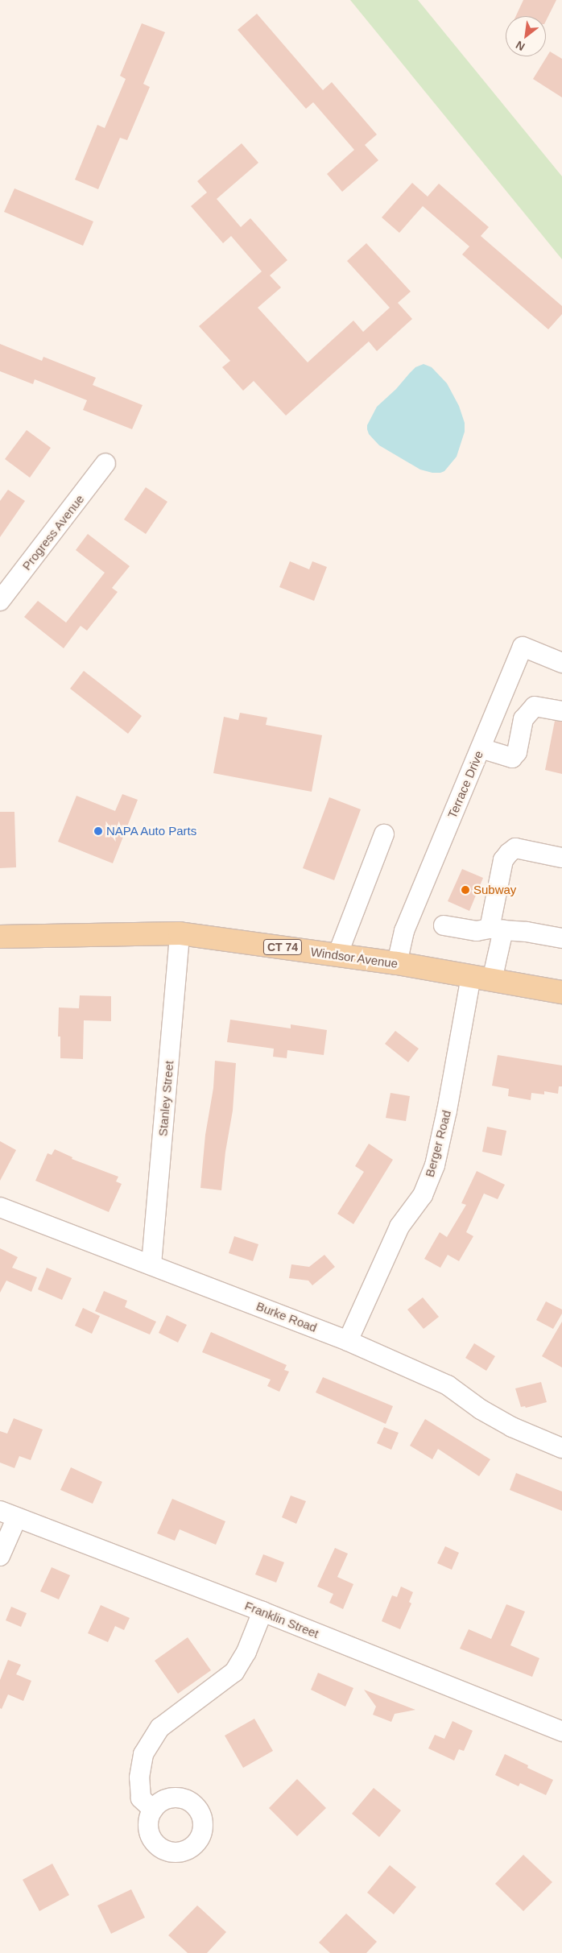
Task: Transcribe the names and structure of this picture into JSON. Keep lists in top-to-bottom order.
{
  "streets": {
    "main road": ["CT 74", "Windsor Avenue"],
    "street": [
      "Progress Avenue",
      "Terrace Drive",
      "Stanley Street",
      "Berger Road",
      "Burke Road",
      "Franklin Street"
    ]
  },
  "crossings": [
    ["Terrace Drive", "Windsor Avenue"],
    ["Windsor Avenue", "Stanley Street"],
    ["Windsor Avenue", "Berger Road"],
    ["Stanley Street", "Burke Road"],
    ["Berger Road", "Burke Road"]
  ],
  "places": ["NAPA Auto Parts", "Subway"],
  "north": "bottom left"
}
